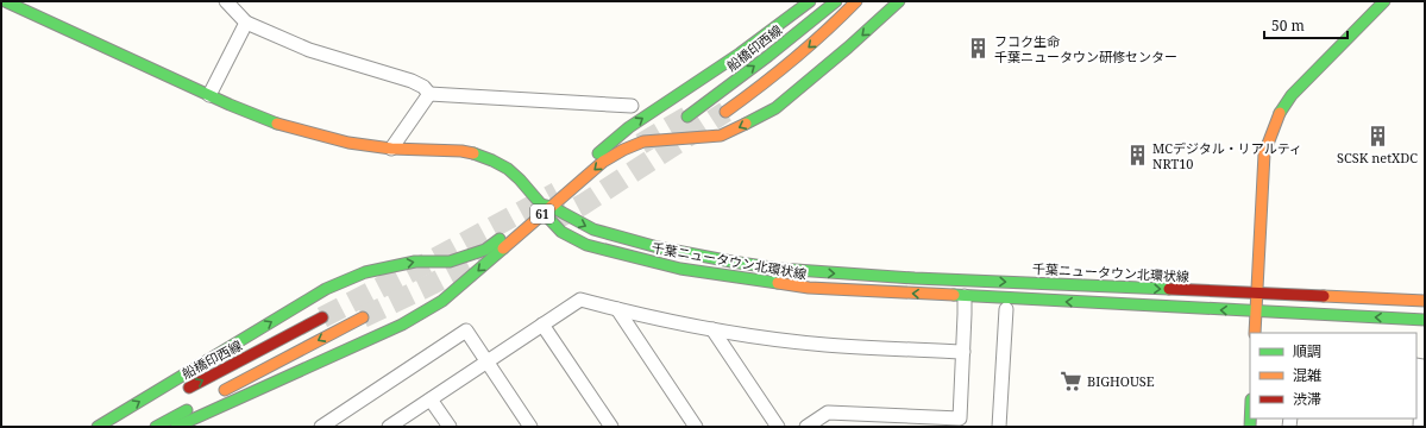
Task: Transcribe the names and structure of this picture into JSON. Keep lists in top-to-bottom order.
{
  "streets": {
    "main road": ["船橋印西線", "61", "千葉ニュータウン北環状線"]
  },
  "crossings": [
    ["61", "千葉ニュータウン北環状線"]
  ],
  "places": {
    "building": ["フコク生命 千葉ニュータウン研修センター", "SCSK netXDC", "MCデジタル・リアルティ NRT10"],
    "supermarket": ["BIGHOUSE"]
  },
  "legend": ["順調", "混雑", "渋滞"],
  "scale_bar": "50 m"
}
